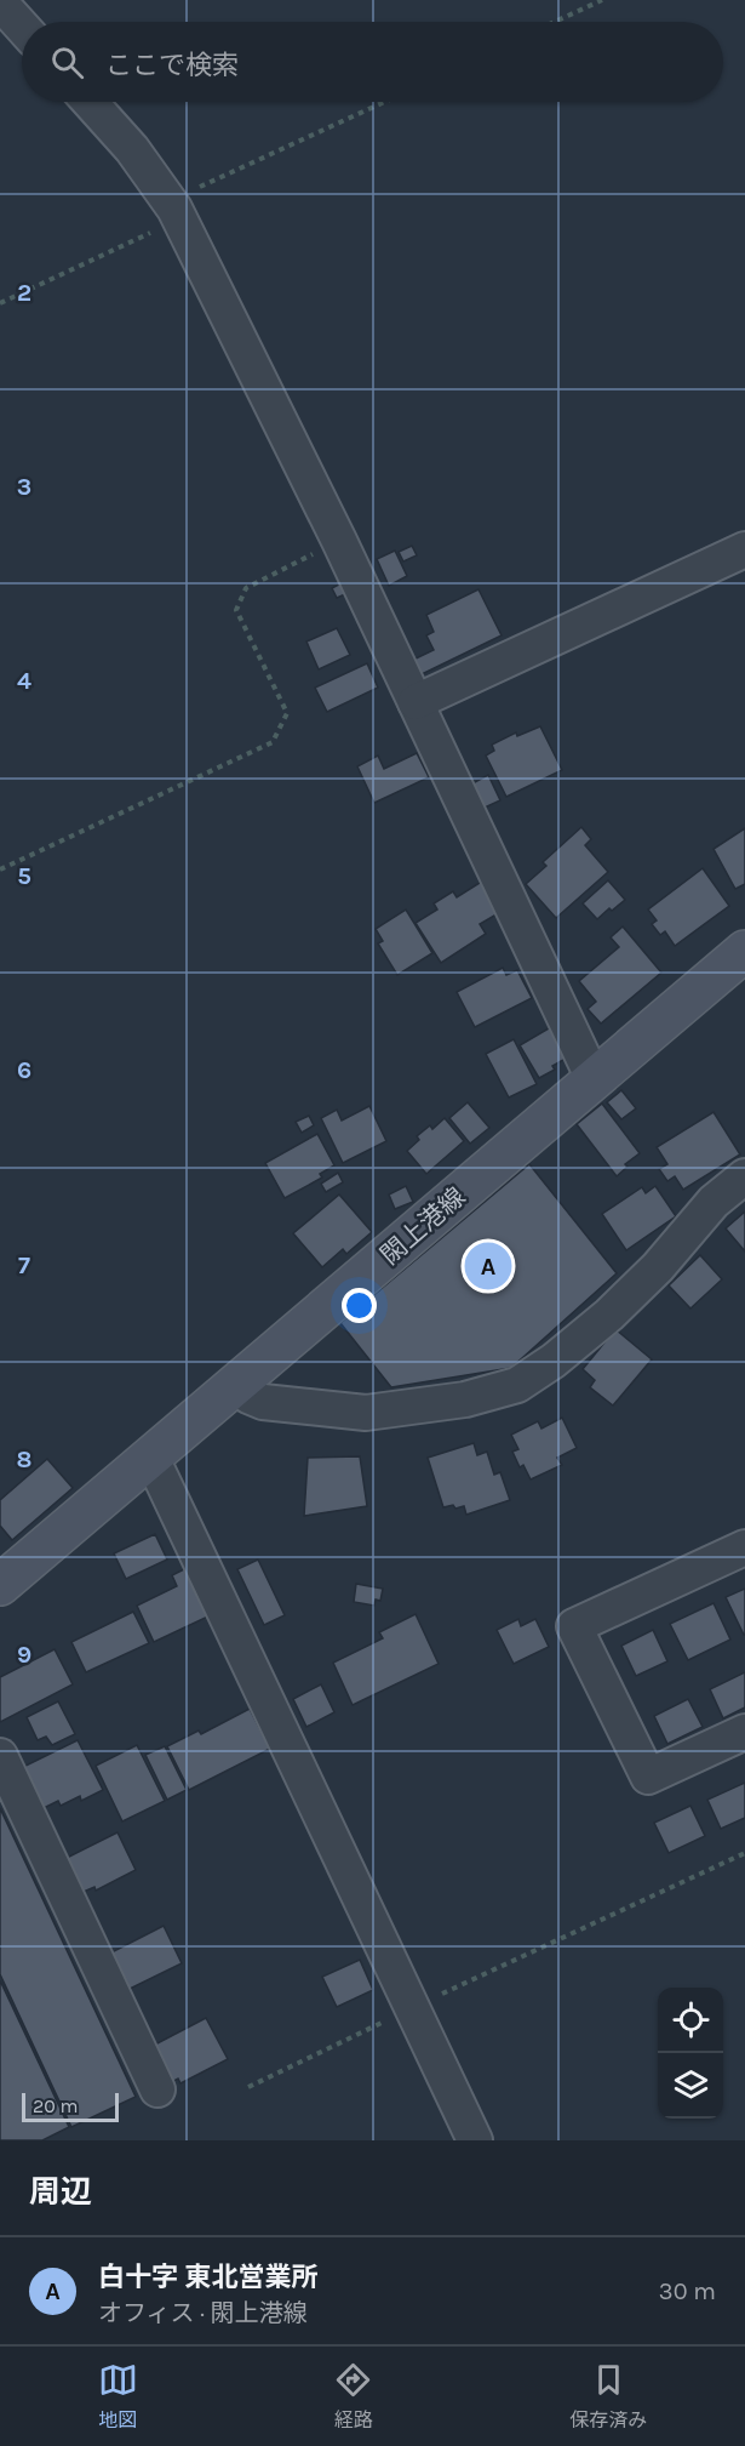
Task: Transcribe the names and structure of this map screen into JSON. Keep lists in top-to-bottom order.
{
  "streets": {
    "main road": ["閖上港線"]
  },
  "scale_bar": "20 m",
  "page": {
    "search": "ここで検索",
    "pins": "A",
    "scale": "20 m",
    "heading": "周辺",
    "list": [
      {
        "mark": "A",
        "name": "白十字 東北営業所",
        "note": "オフィス · 閖上港線",
        "value": "30 m"
      }
    ],
    "nav": ["地図", "経路", "保存済み"]
  },
  "grid": {
    "rows": [
      "2",
      "3",
      "4",
      "5",
      "6",
      "7",
      "8",
      "9"
    ]
  }
}
